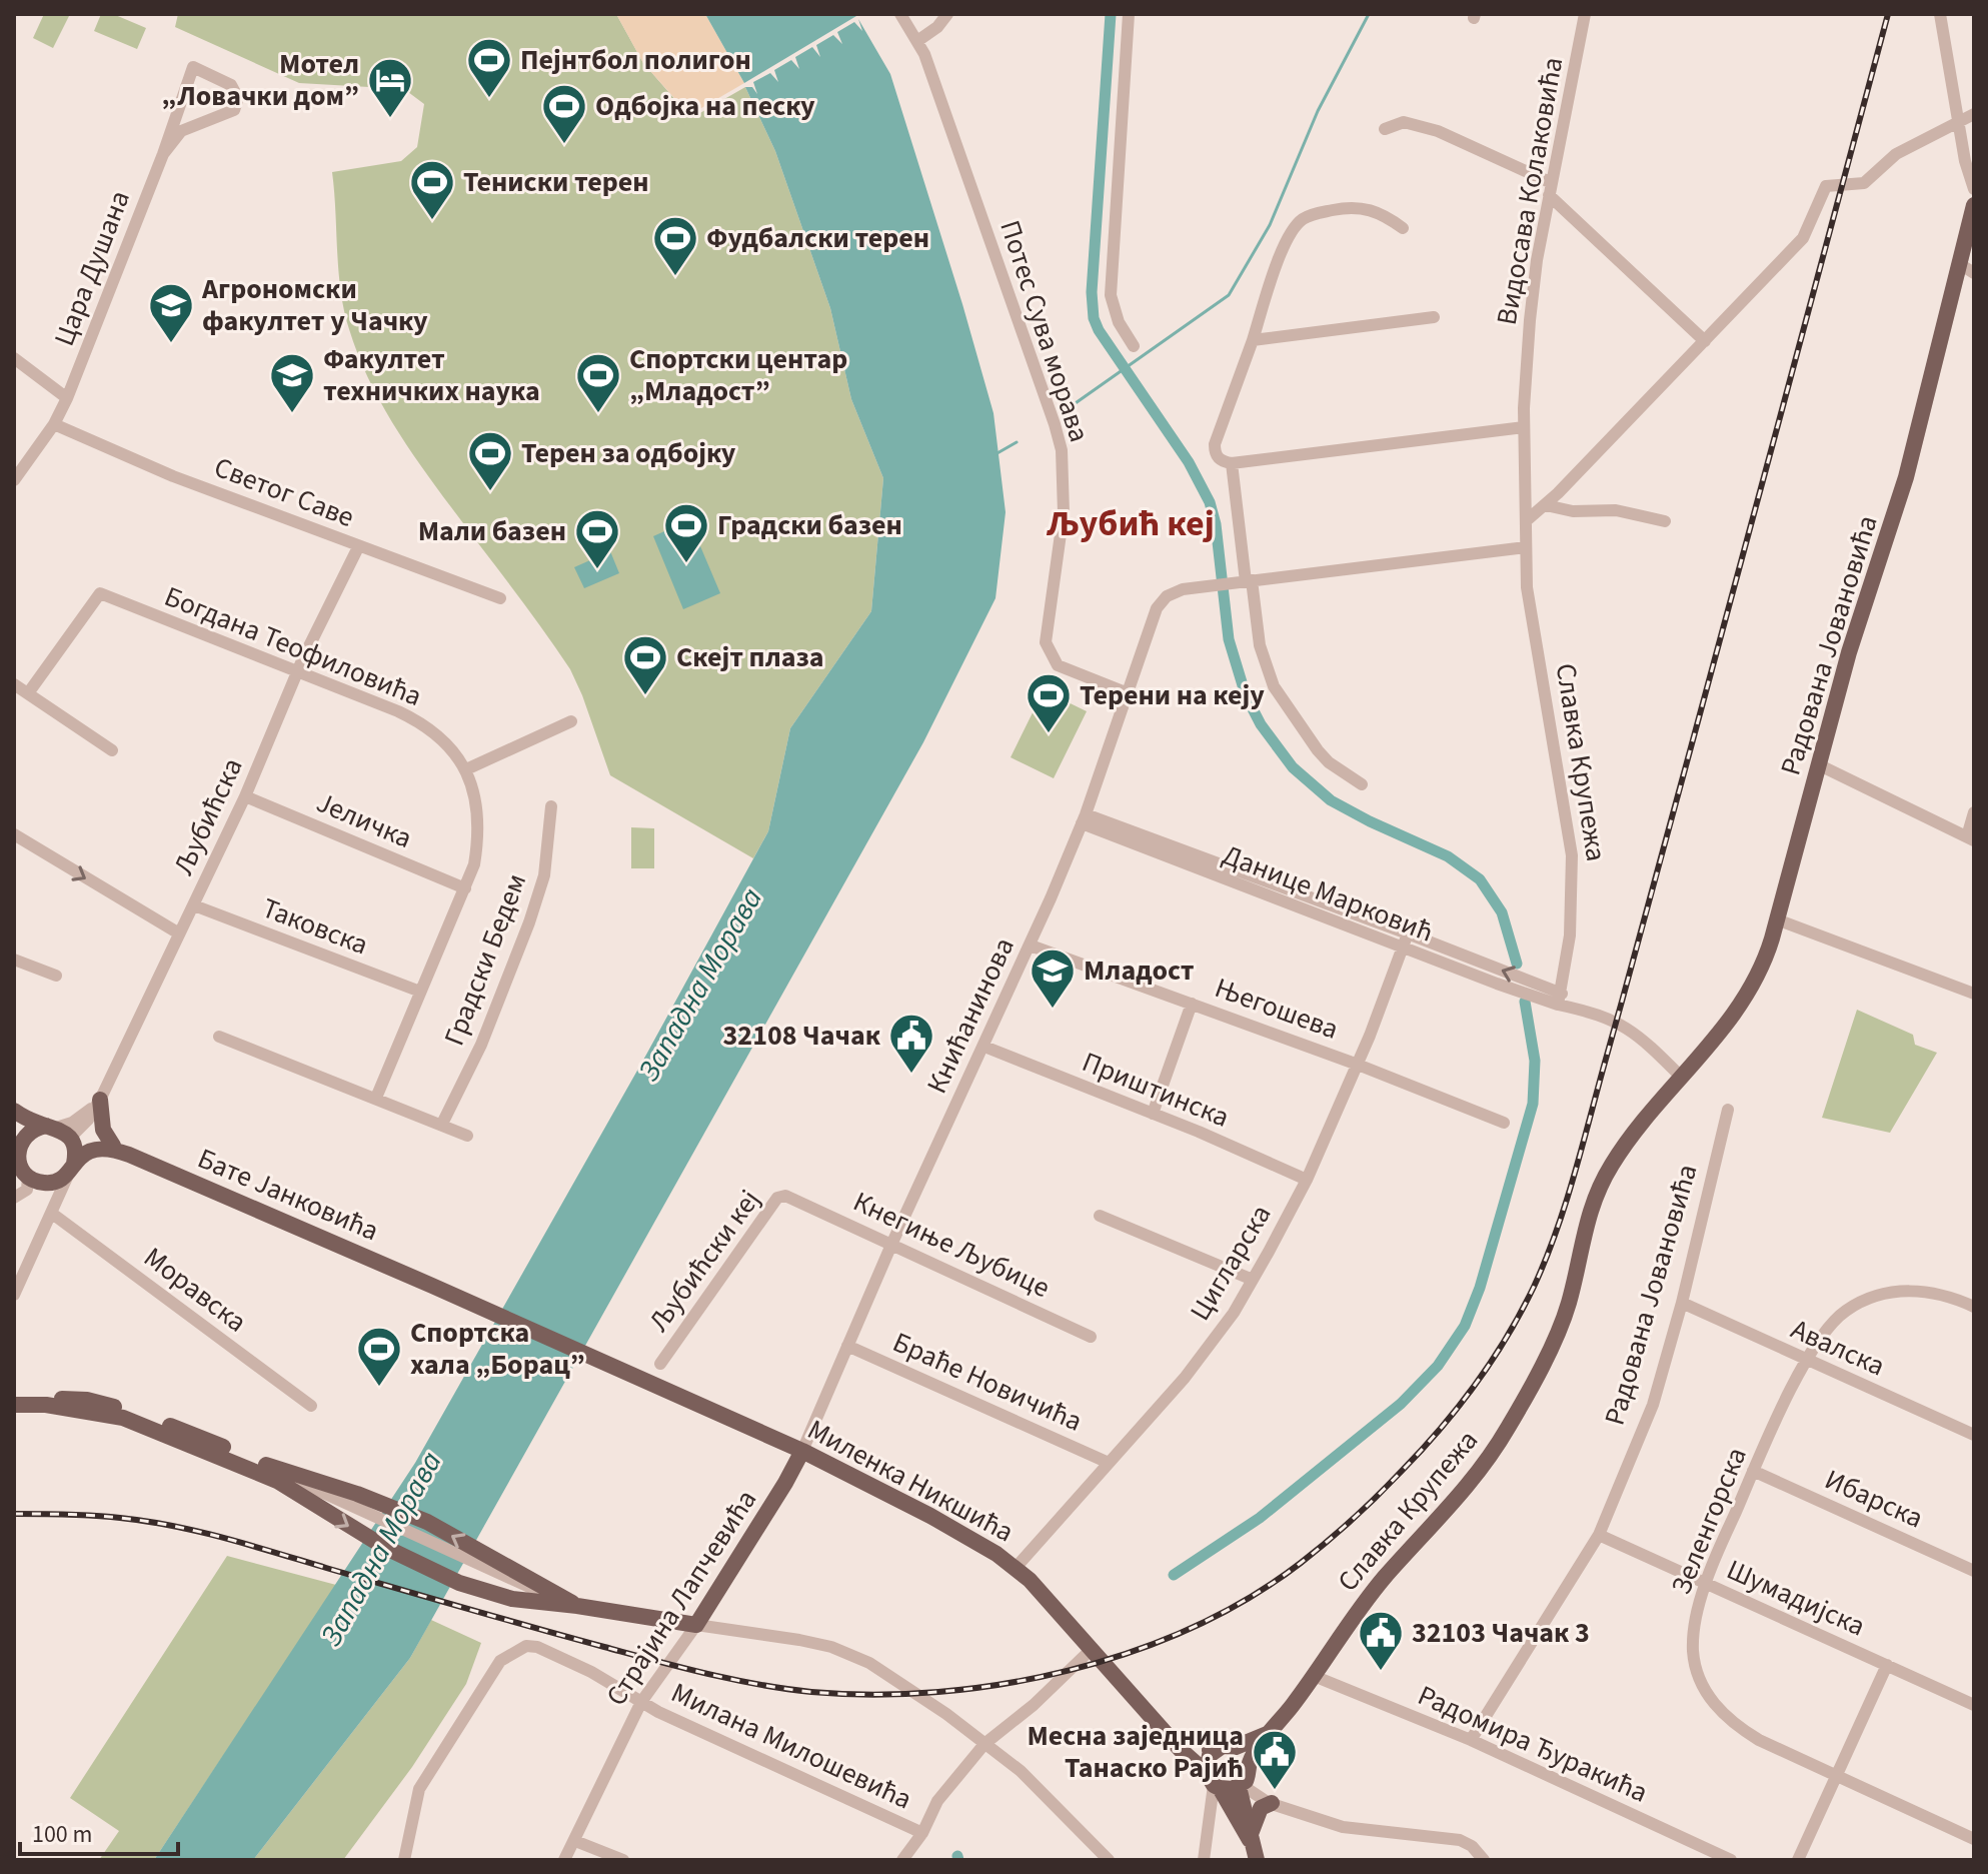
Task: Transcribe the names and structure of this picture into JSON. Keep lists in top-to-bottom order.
{
  "streets": {
    "main road": [
      "Радована Јовановића",
      "Славка Крупежа",
      "Бате Јанковића",
      "Миленка Никшића",
      "Страјина Лапчевића"
    ],
    "street": [
      "Видосава Колаковића",
      "Цара Душана",
      "Потес Сува морава",
      "Светог Саве",
      "Богдана Теофиловића",
      "Љубићска",
      "Јеличка",
      "Данице Марковић",
      "Таковска",
      "Градски Бедем",
      "Његошева",
      "Книћанинова",
      "Приштинска",
      "Кнегиње Љубице",
      "Љубићски кеј",
      "Цигларска",
      "Моравска",
      "Авалска",
      "Браће Новичића",
      "Ибарска",
      "Зеленгорска",
      "Шумадијска",
      "Радомира Ђуракића",
      "Милана Милошевића"
    ]
  },
  "crossings": [
    ["Видосава Колаковића", "Славка Крупежа"],
    ["Цара Душана", "Светог Саве"],
    ["Потес Сува морава", "Книћанинова"],
    ["Светог Саве", "Љубићска"],
    ["Радована Јовановића", "Славка Крупежа"],
    ["Радована Јовановића", "Авалска"],
    ["Радована Јовановића", "Шумадијска"],
    ["Радована Јовановића", "Радомира Ђуракића"],
    ["Богдана Теофиловића", "Љубићска"],
    ["Богдана Теофиловића", "Јеличка"],
    ["Богдана Теофиловића", "Таковска"],
    ["Славка Крупежа", "Данице Марковић"],
    ["Славка Крупежа", "Миленка Никшића"],
    ["Славка Крупежа", "Радомира Ђуракића"],
    ["Љубићска", "Јеличка"],
    ["Љубићска", "Таковска"],
    ["Љубићска", "Бате Јанковића"],
    ["Данице Марковић", "Книћанинова"],
    ["Данице Марковић", "Цигларска"],
    ["Његошева", "Книћанинова"],
    ["Његошева", "Цигларска"],
    ["Книћанинова", "Приштинска"],
    ["Книћанинова", "Кнегиње Љубице"],
    ["Книћанинова", "Браће Новичића"],
    ["Книћанинова", "Миленка Никшића"],
    ["Книћанинова", "Страјина Лапчевића"],
    ["Приштинска", "Цигларска"],
    ["Бате Јанковића", "Миленка Никшића"],
    ["Кнегиње Љубице", "Љубићски кеј"],
    ["Цигларска", "Браће Новичића"],
    ["Цигларска", "Миленка Никшића"],
    ["Авалска", "Зеленгорска"],
    ["Миленка Никшића", "Страјина Лапчевића"],
    ["Ибарска", "Зеленгорска"],
    ["Зеленгорска", "Шумадијска"],
    ["Страјина Лапчевића", "Милана Милошевића"]
  ],
  "districts": ["Љубић кеј"],
  "water": ["Западна Морава"],
  "places": {
    "sports": [
      "Пејнтбол полигон",
      "Одбојка на песку",
      "Тениски терен",
      "Фудбалски терен",
      "Спортски центар „Младост”",
      "Терен за одбојку",
      "Градски базен",
      "Мали базен",
      "Скејт плаза",
      "Терени на кеју",
      "Спортска хала „Борац”"
    ],
    "hotel": ["Мотел „Ловачки дом”"],
    "school or university": ["Агрономски факултет у Чачку", "Факултет техничких наука", "Младост"],
    "public building": ["32108 Чачак", "32103 Чачак 3", "Месна заједница Танаско Рајић"]
  },
  "scale_bar": "100 m"
}
